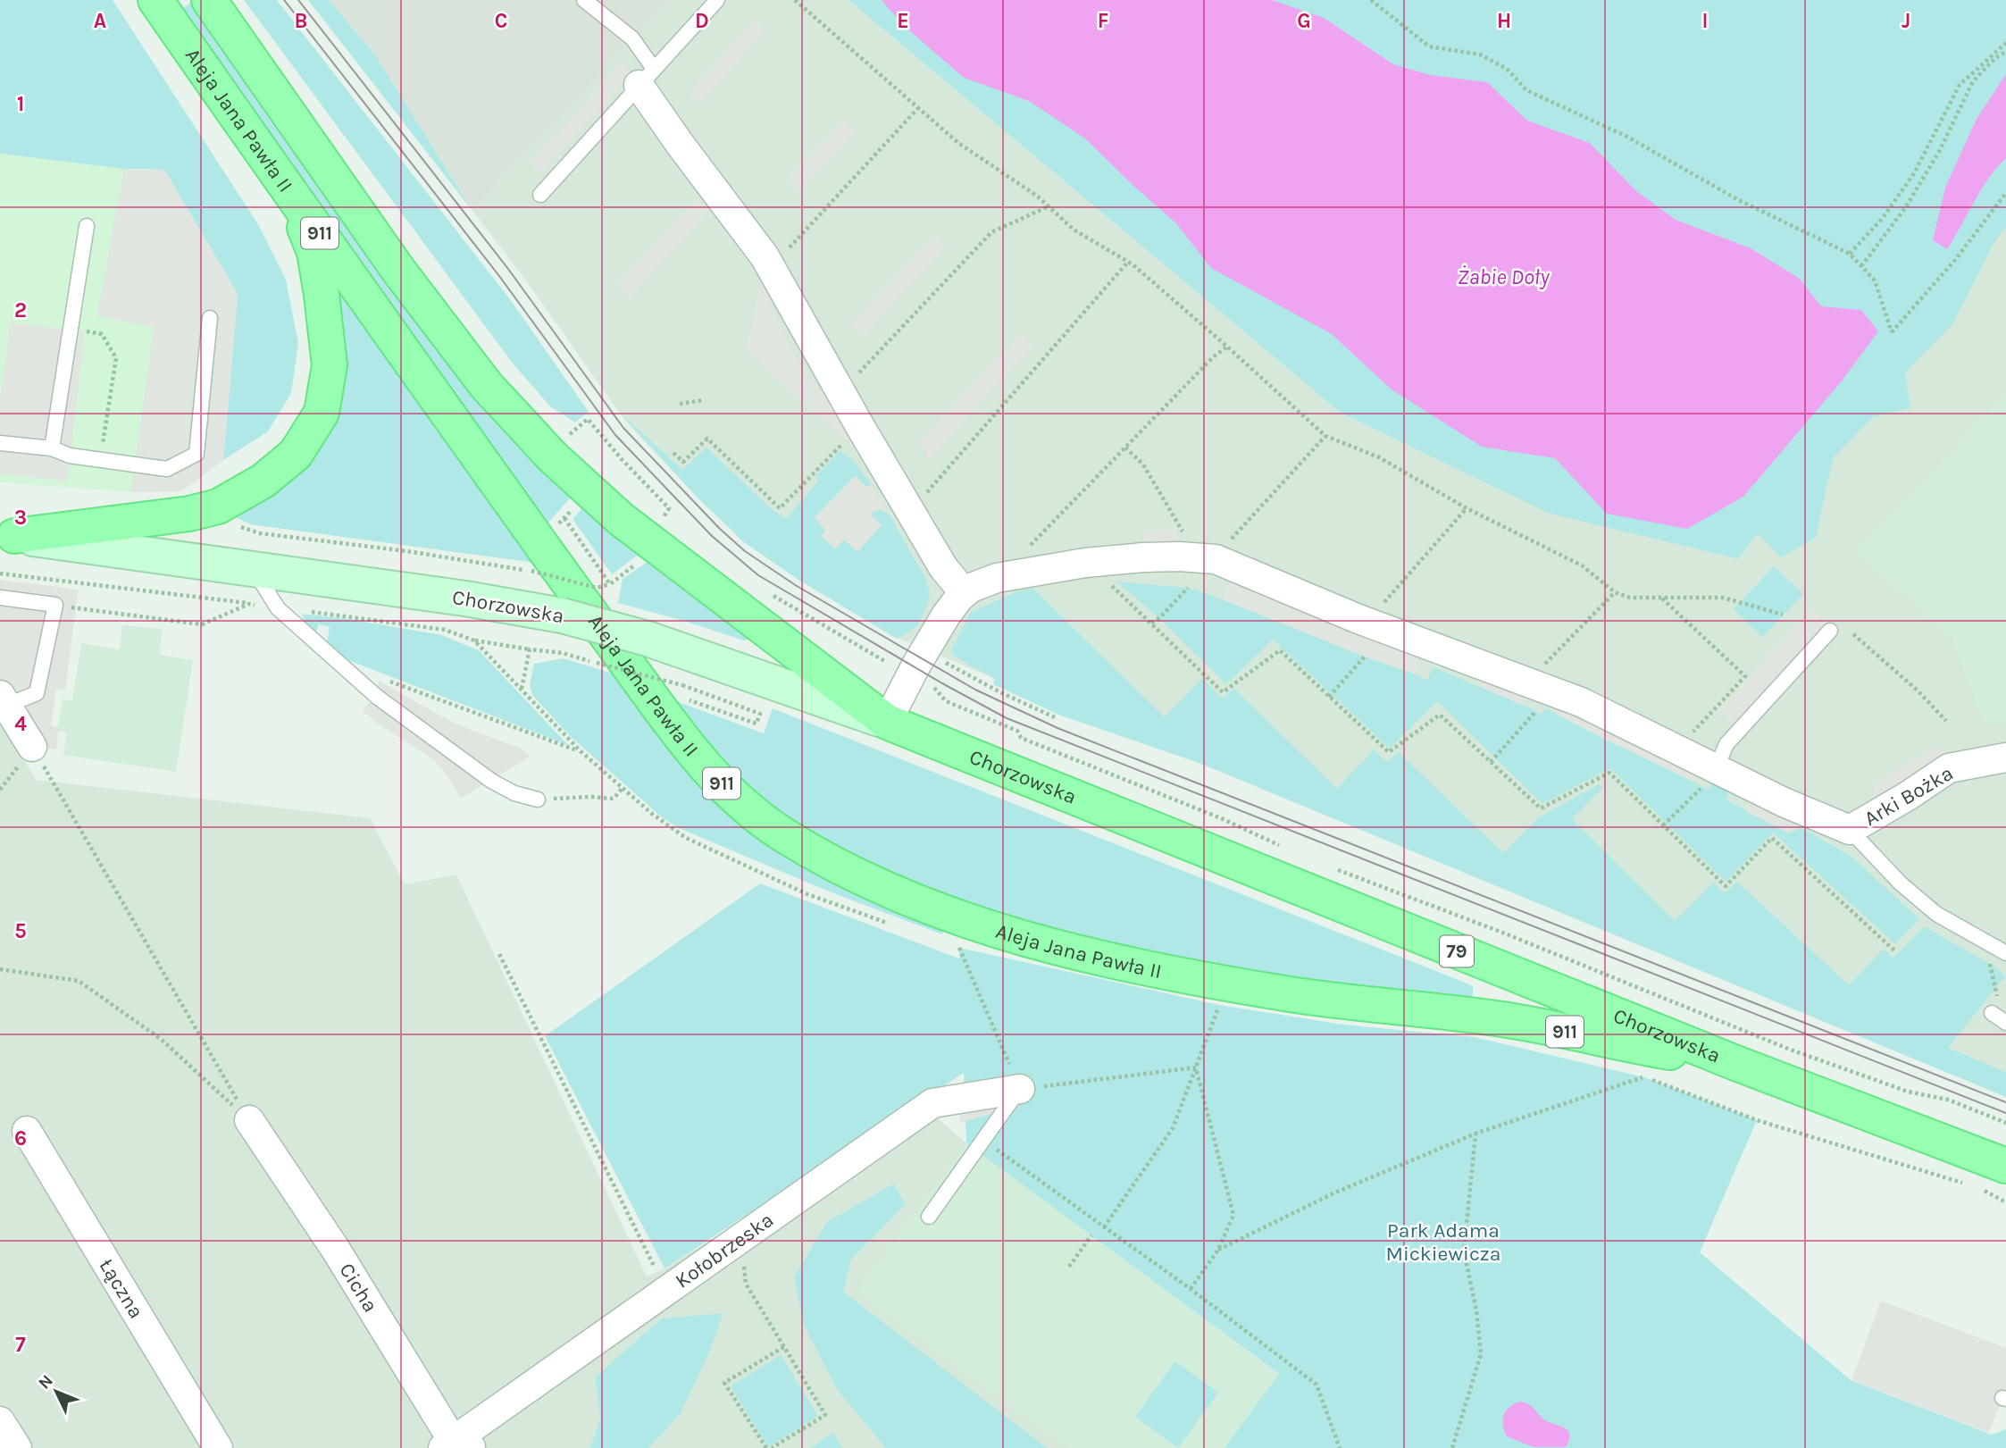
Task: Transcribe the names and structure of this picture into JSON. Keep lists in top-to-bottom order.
{
  "streets": {
    "main road": [
      "Aleja Jana Pawła II",
      "911",
      "Chorzowska",
      "79"
    ],
    "street": [
      "Arki Bożka",
      "Kołobrzeska",
      "Cicha",
      "Łączna"
    ]
  },
  "crossings": [
    ["Aleja Jana Pawła II", "Chorzowska"],
    ["911", "Chorzowska"],
    ["Kołobrzeska", "Cicha"]
  ],
  "water": ["Żabie Doły"],
  "parks": ["Park Adama Mickiewicza"],
  "north": "top left",
  "grid": {
    "columns": [
      "A",
      "B",
      "C",
      "D",
      "E",
      "F",
      "G",
      "H",
      "I",
      "J"
    ],
    "rows": [
      "1",
      "2",
      "3",
      "4",
      "5",
      "6",
      "7"
    ]
  }
}
